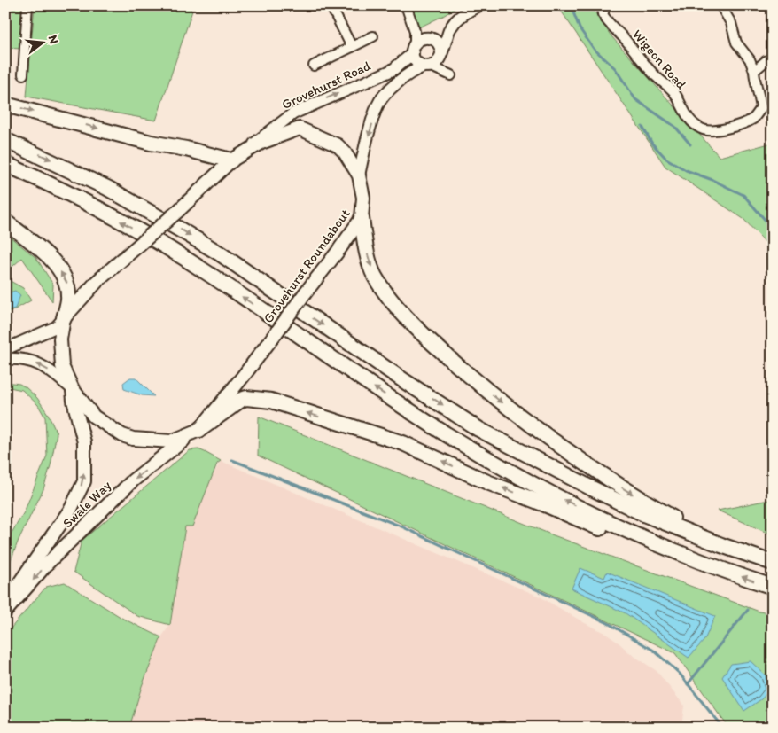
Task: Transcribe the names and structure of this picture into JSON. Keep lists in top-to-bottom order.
{
  "streets": {
    "main road": ["Grovehurst Roundabout", "Swale Way"],
    "street": ["Wigeon Road", "Grovehurst Road"]
  },
  "crossings": [
    ["Grovehurst Road", "Grovehurst Roundabout"],
    ["Grovehurst Roundabout", "Swale Way"]
  ],
  "north": "right"
}
